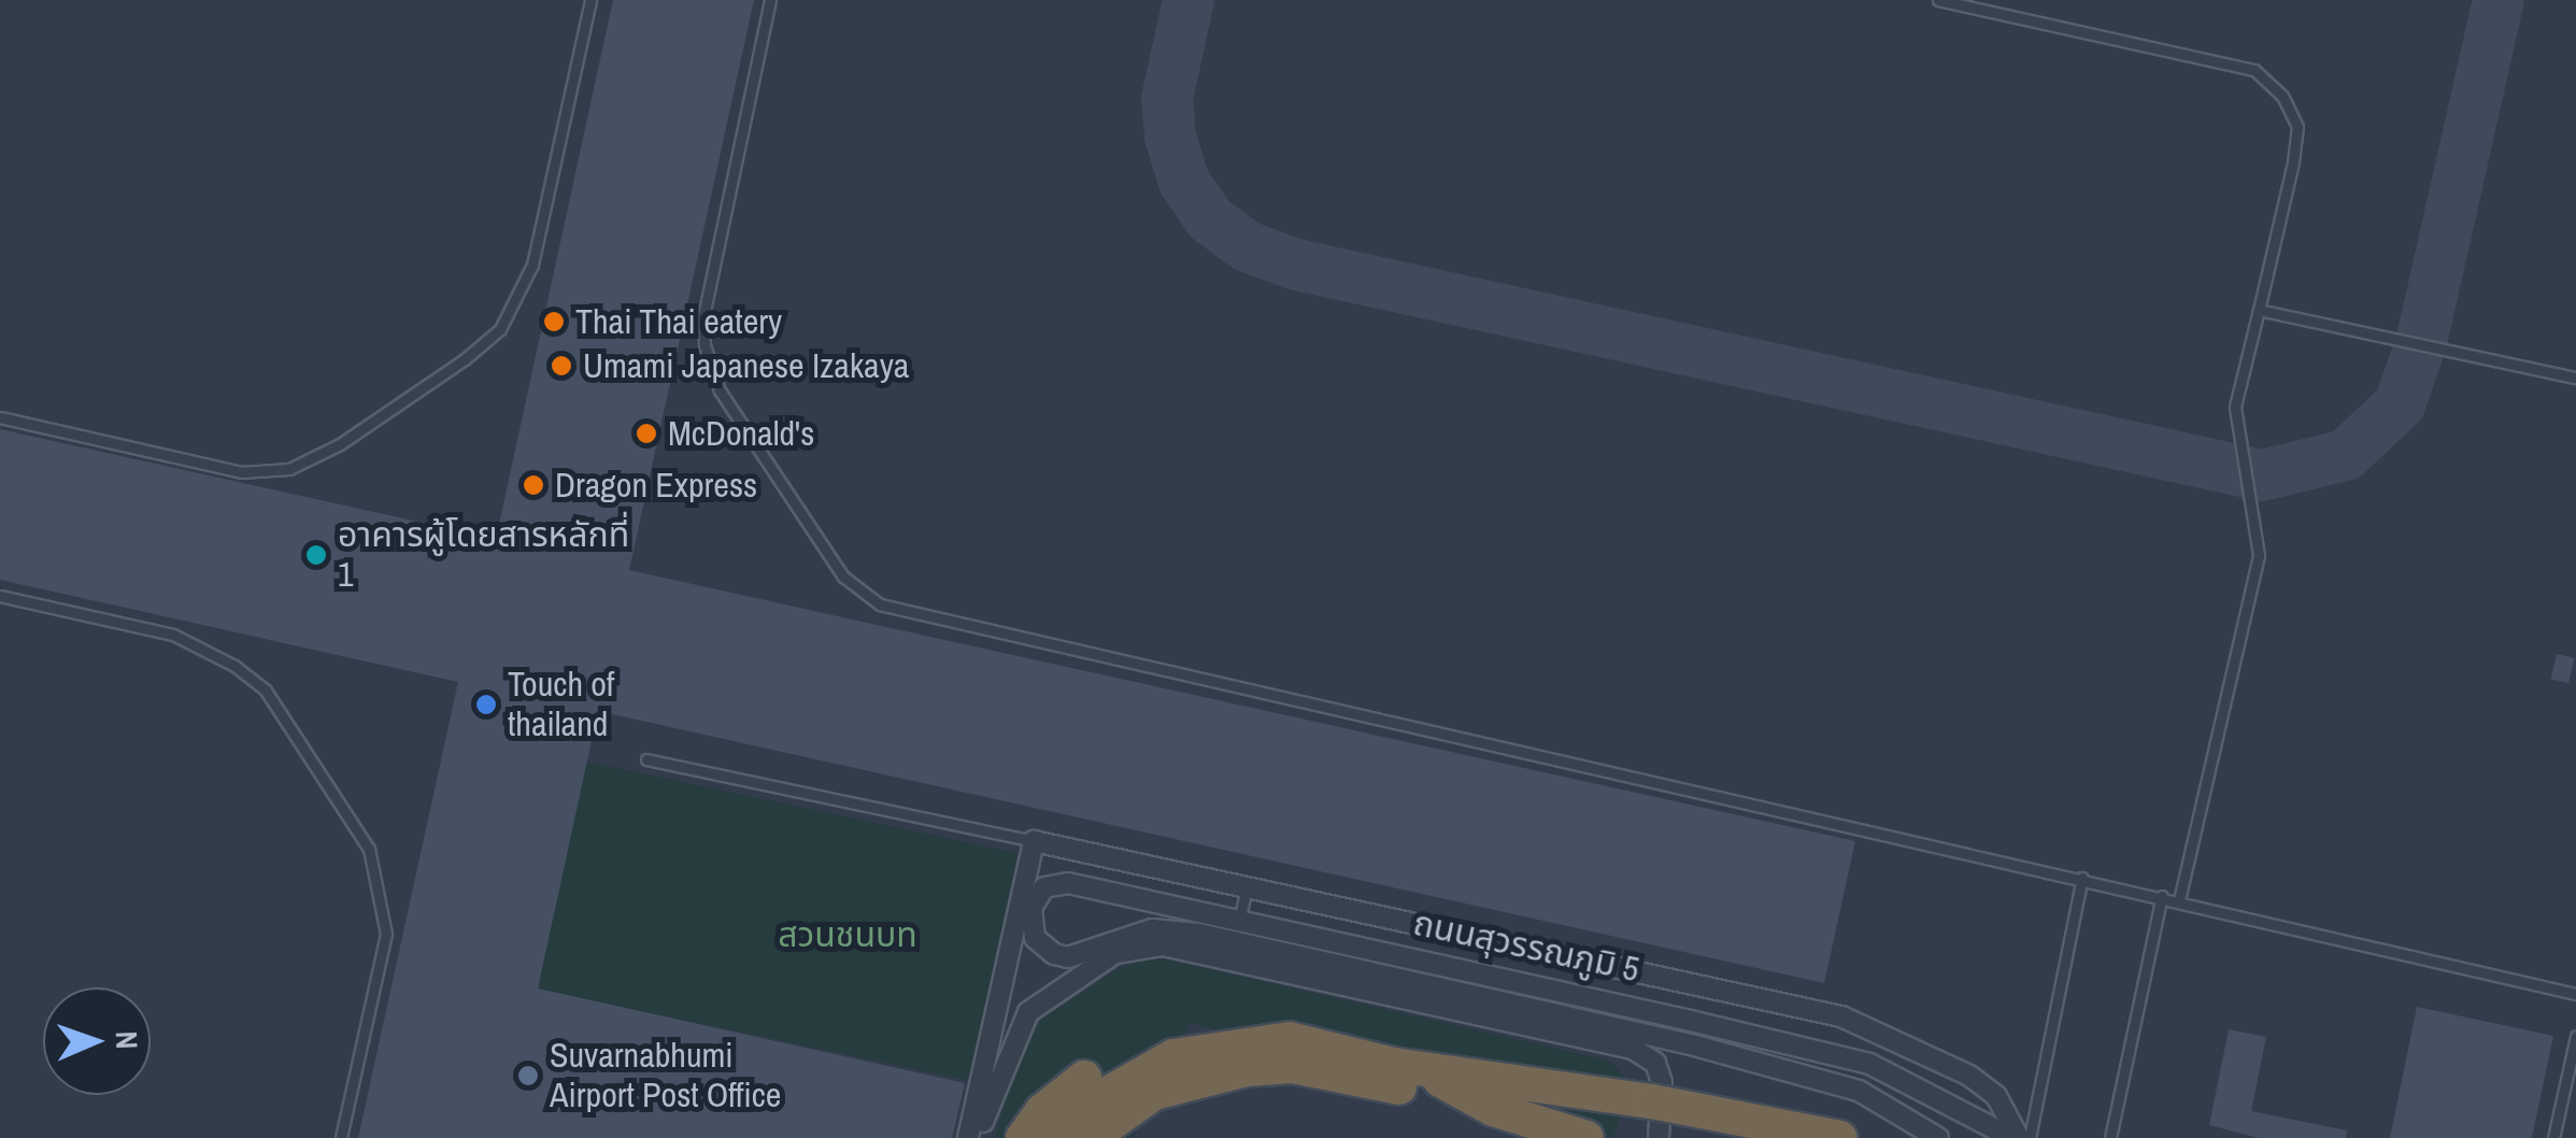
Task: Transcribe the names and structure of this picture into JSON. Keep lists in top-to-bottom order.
{
  "streets": {
    "street": ["ถนนสุวรรณภูมิ 5"]
  },
  "parks": ["สวนชนบท"],
  "places": [
    "Thai Thai eatery",
    "Umami Japanese Izakaya",
    "McDonald's",
    "Dragon Express",
    "อาคารผู้โดยสารหลักที่ 1",
    "Touch of thailand",
    "Suvarnabhumi Airport Post Office"
  ],
  "north": "right"
}
